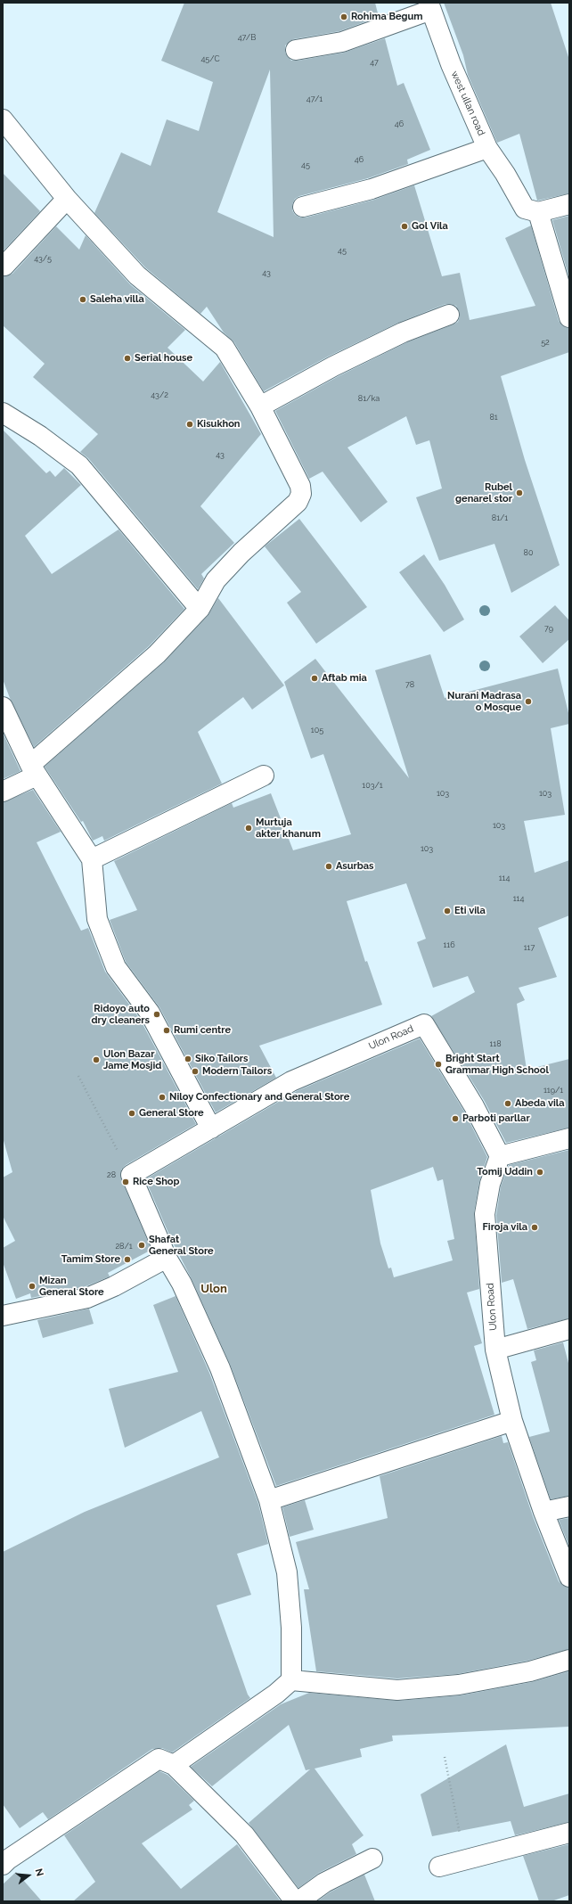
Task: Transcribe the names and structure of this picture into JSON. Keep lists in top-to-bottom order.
{
  "streets": {
    "street": ["west ullan road", "Ulon Road"]
  },
  "districts": ["Ulon"],
  "places": [
    "Rohima Begum",
    "Gol Vila",
    "Saleha villa",
    "Serial house",
    "Kisukhon",
    "Rubel genarel stor",
    "Aftab mia",
    "Nurani Madrasa o Mosque",
    "Murtuja akter khanum",
    "Asurbas",
    "Eti vila",
    "Ridoyo auto dry cleaners",
    "Rumi centre",
    "Siko Tailors",
    "Ulon Bazar Jame Mosjid",
    "Bright Start Grammar High School",
    "Modern Tailors",
    "Niloy Confectionary and General Store",
    "Abeda vila",
    "General Store",
    "Parboti parllar",
    "Tomij Uddin",
    "Rice Shop",
    "Firoja vila",
    "Shafat General Store",
    "Tamim Store",
    "Mizan General Store"
  ],
  "house_numbers": [
    "47/B",
    "45/C",
    "47",
    "47/1",
    "46",
    "46",
    "45",
    "45",
    "43/5",
    "43",
    "52",
    "43/2",
    "81/ka",
    "81",
    "43",
    "81/1",
    "80",
    "79",
    "78",
    "105",
    "103/1",
    "103",
    "103",
    "103",
    "103",
    "114",
    "114",
    "116",
    "117",
    "118",
    "119/1",
    "28",
    "28/1"
  ],
  "north": "right"
}
